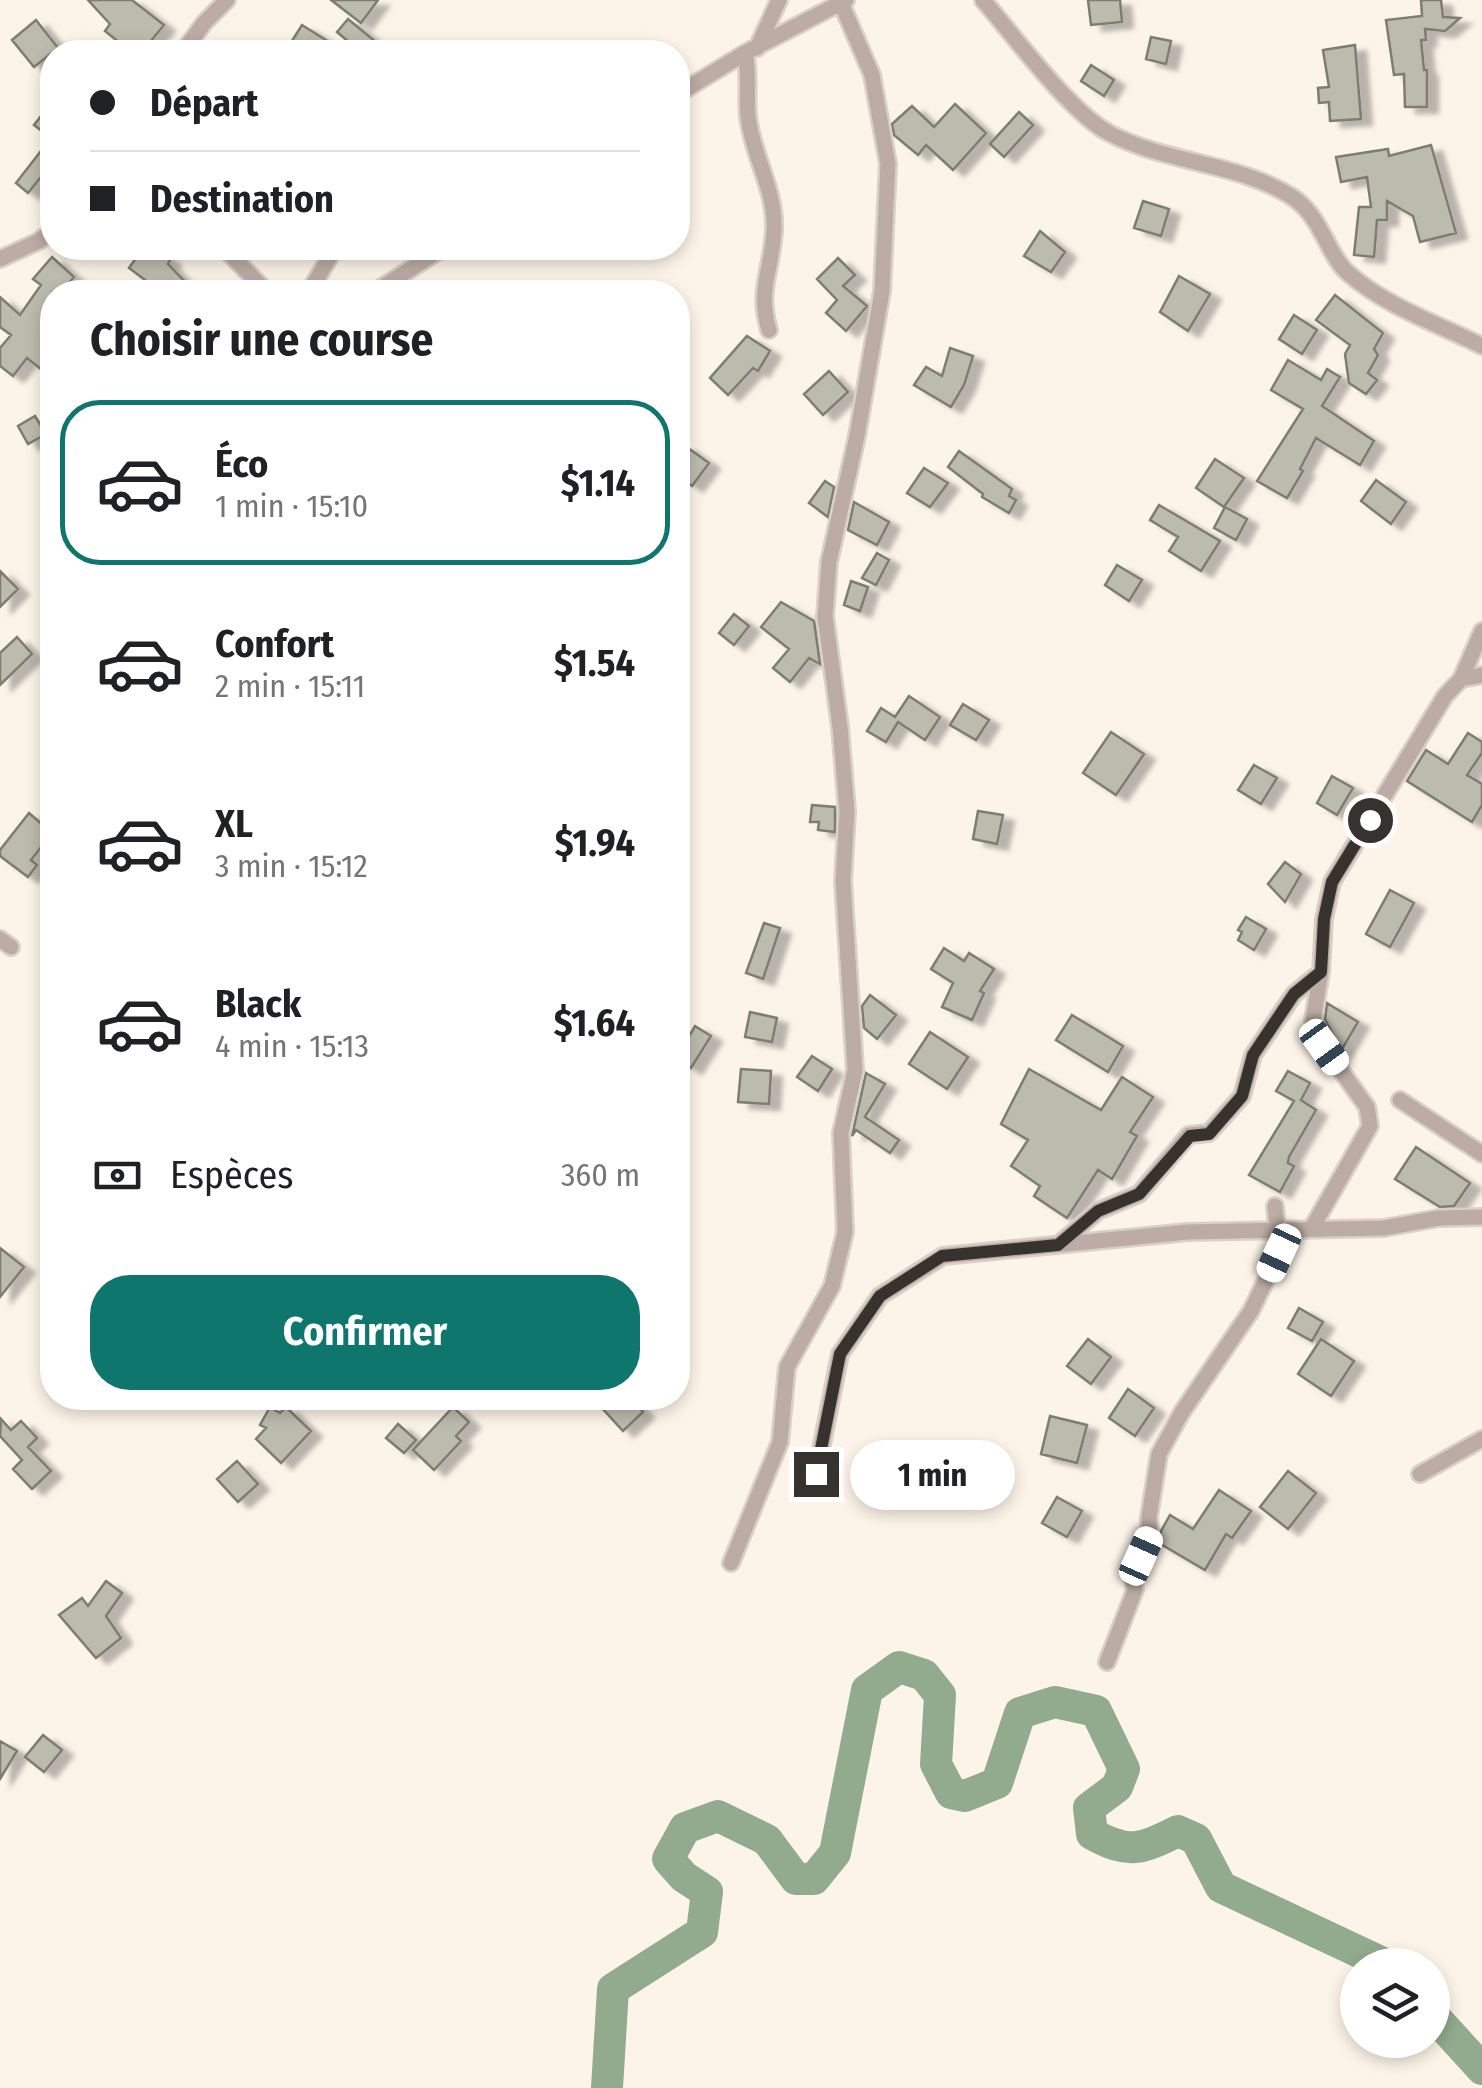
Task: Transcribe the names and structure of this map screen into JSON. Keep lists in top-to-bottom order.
{
  "page": {
    "banner": ["Départ", "Destination"],
    "heading": "Choisir une course",
    "list": [
      {
        "name": "Éco",
        "note": "1 min · 15:10",
        "value": "$1.14"
      },
      {
        "name": "Confort",
        "note": "2 min · 15:11",
        "value": "$1.54"
      },
      {
        "name": "XL",
        "note": "3 min · 15:12",
        "value": "$1.94"
      },
      {
        "name": "Black",
        "note": "4 min · 15:13",
        "value": "$1.64"
      }
    ],
    "pay": ["Espèces", "360 m"],
    "buttons": "Confirmer",
    "bubble": "1 min"
  }
}
